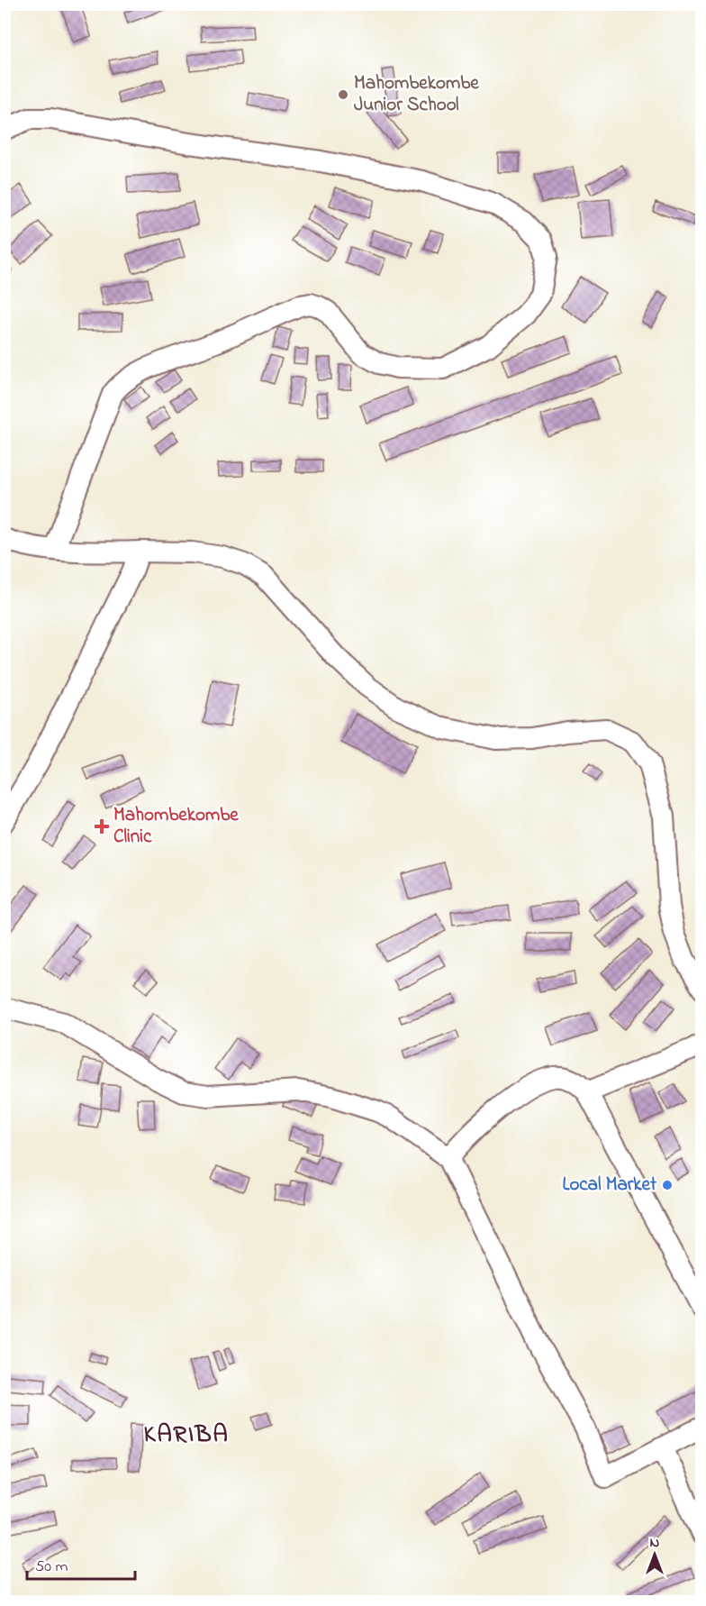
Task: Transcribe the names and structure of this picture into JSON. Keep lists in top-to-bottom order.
{
  "districts": ["KARIBA"],
  "places": {
    "other": ["Mahombekombe Junior School", "Local Market"],
    "health": ["Mahombekombe Clinic"]
  },
  "scale_bar": "50 m",
  "north": "top"
}
